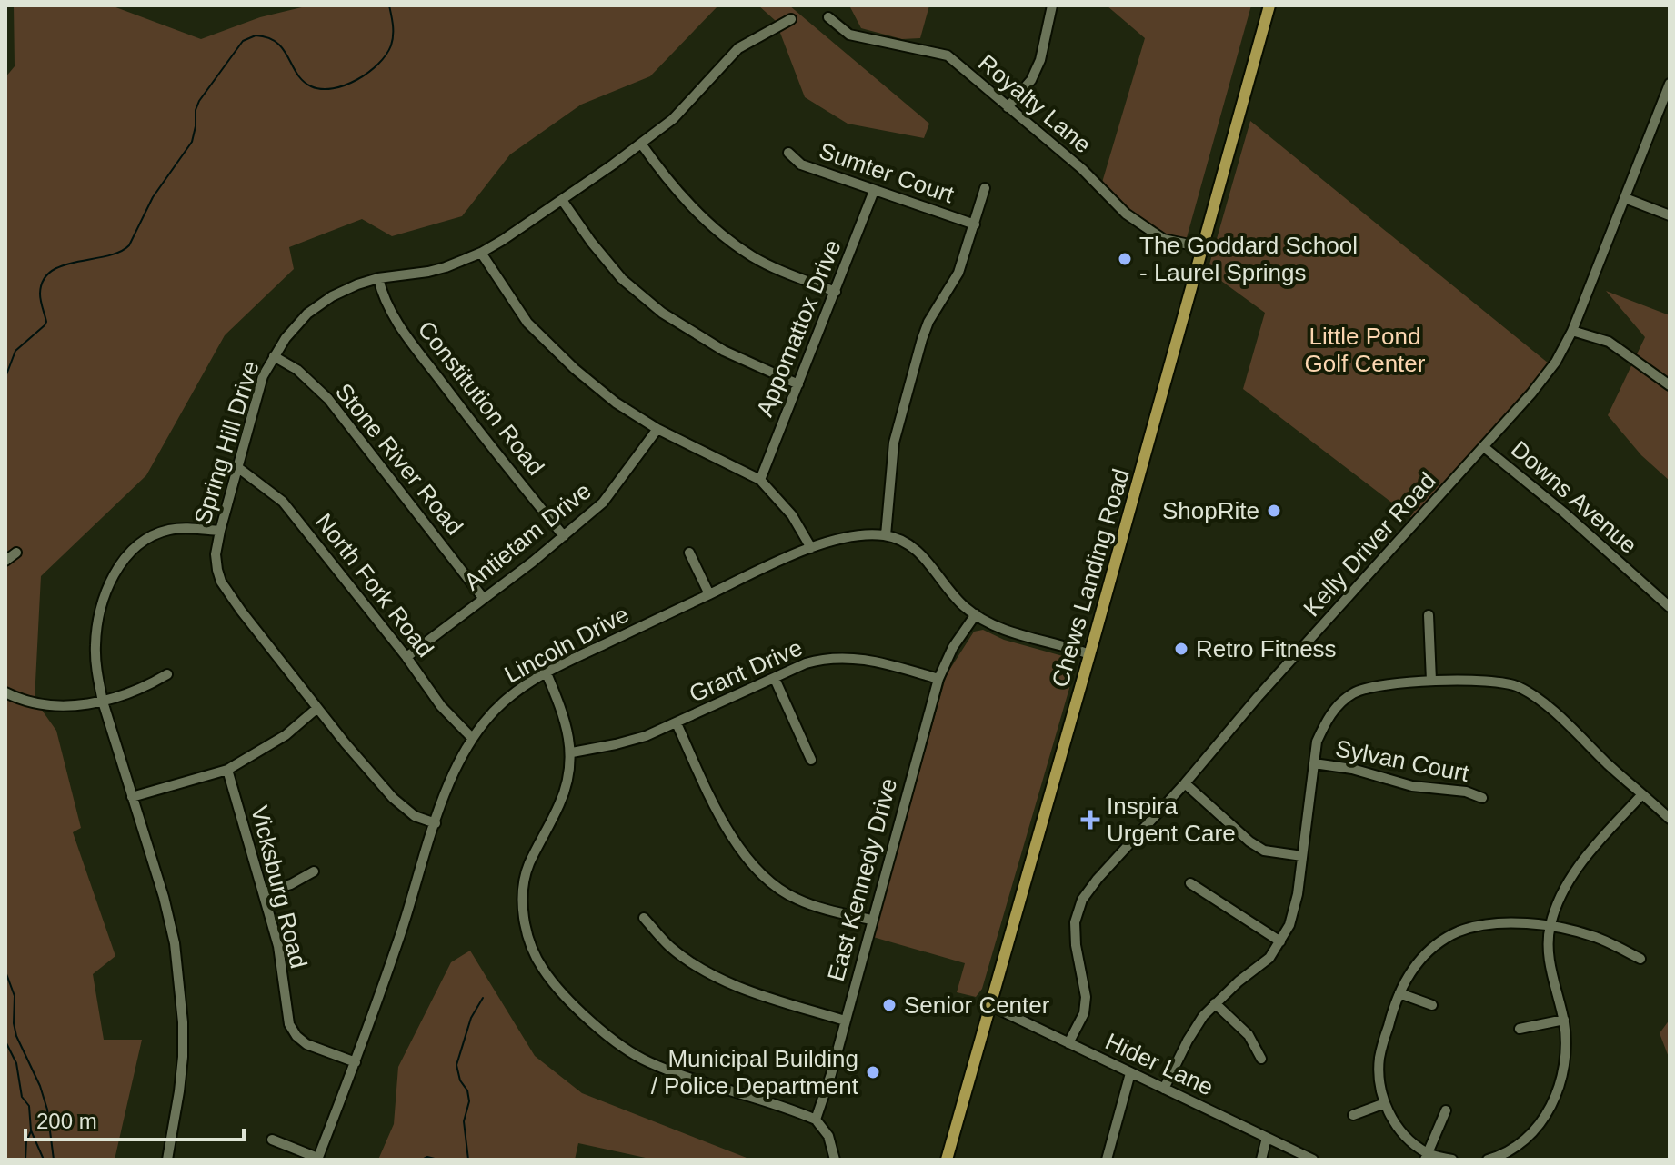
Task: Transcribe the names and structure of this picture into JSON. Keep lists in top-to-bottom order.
{
  "streets": {
    "main road": ["Chews Landing Road"],
    "street": [
      "Royalty Lane",
      "Sumter Court",
      "Appomattox Drive",
      "Constitution Road",
      "Spring Hill Drive",
      "Stone River Road",
      "Downs Avenue",
      "Antietam Drive",
      "Kelly Driver Road",
      "North Fork Road",
      "Lincoln Drive",
      "Grant Drive",
      "Sylvan Court",
      "East Kennedy Drive",
      "Vicksburg Road",
      "Hider Lane"
    ]
  },
  "crossings": [
    ["Royalty Lane", "Chews Landing Road"],
    ["Sumter Court", "Appomattox Drive"],
    ["Constitution Road", "Spring Hill Drive"],
    ["Constitution Road", "Antietam Drive"],
    ["Spring Hill Drive", "Stone River Road"],
    ["Spring Hill Drive", "North Fork Road"],
    ["Spring Hill Drive", "Lincoln Drive"],
    ["Stone River Road", "Antietam Drive"],
    ["Downs Avenue", "Kelly Driver Road"],
    ["Antietam Drive", "North Fork Road"],
    ["Kelly Driver Road", "Hider Lane"],
    ["Chews Landing Road", "Hider Lane"],
    ["North Fork Road", "Lincoln Drive"],
    ["Lincoln Drive", "Vicksburg Road"],
    ["Grant Drive", "East Kennedy Drive"]
  ],
  "parks": ["Little Pond Golf Center"],
  "places": {
    "other": [
      "The Goddard School - Laurel Springs",
      "ShopRite",
      "Retro Fitness",
      "Senior Center",
      "Municipal Building / Police Department"
    ],
    "health": ["Inspira Urgent Care"]
  },
  "scale_bar": "200 m"
}
